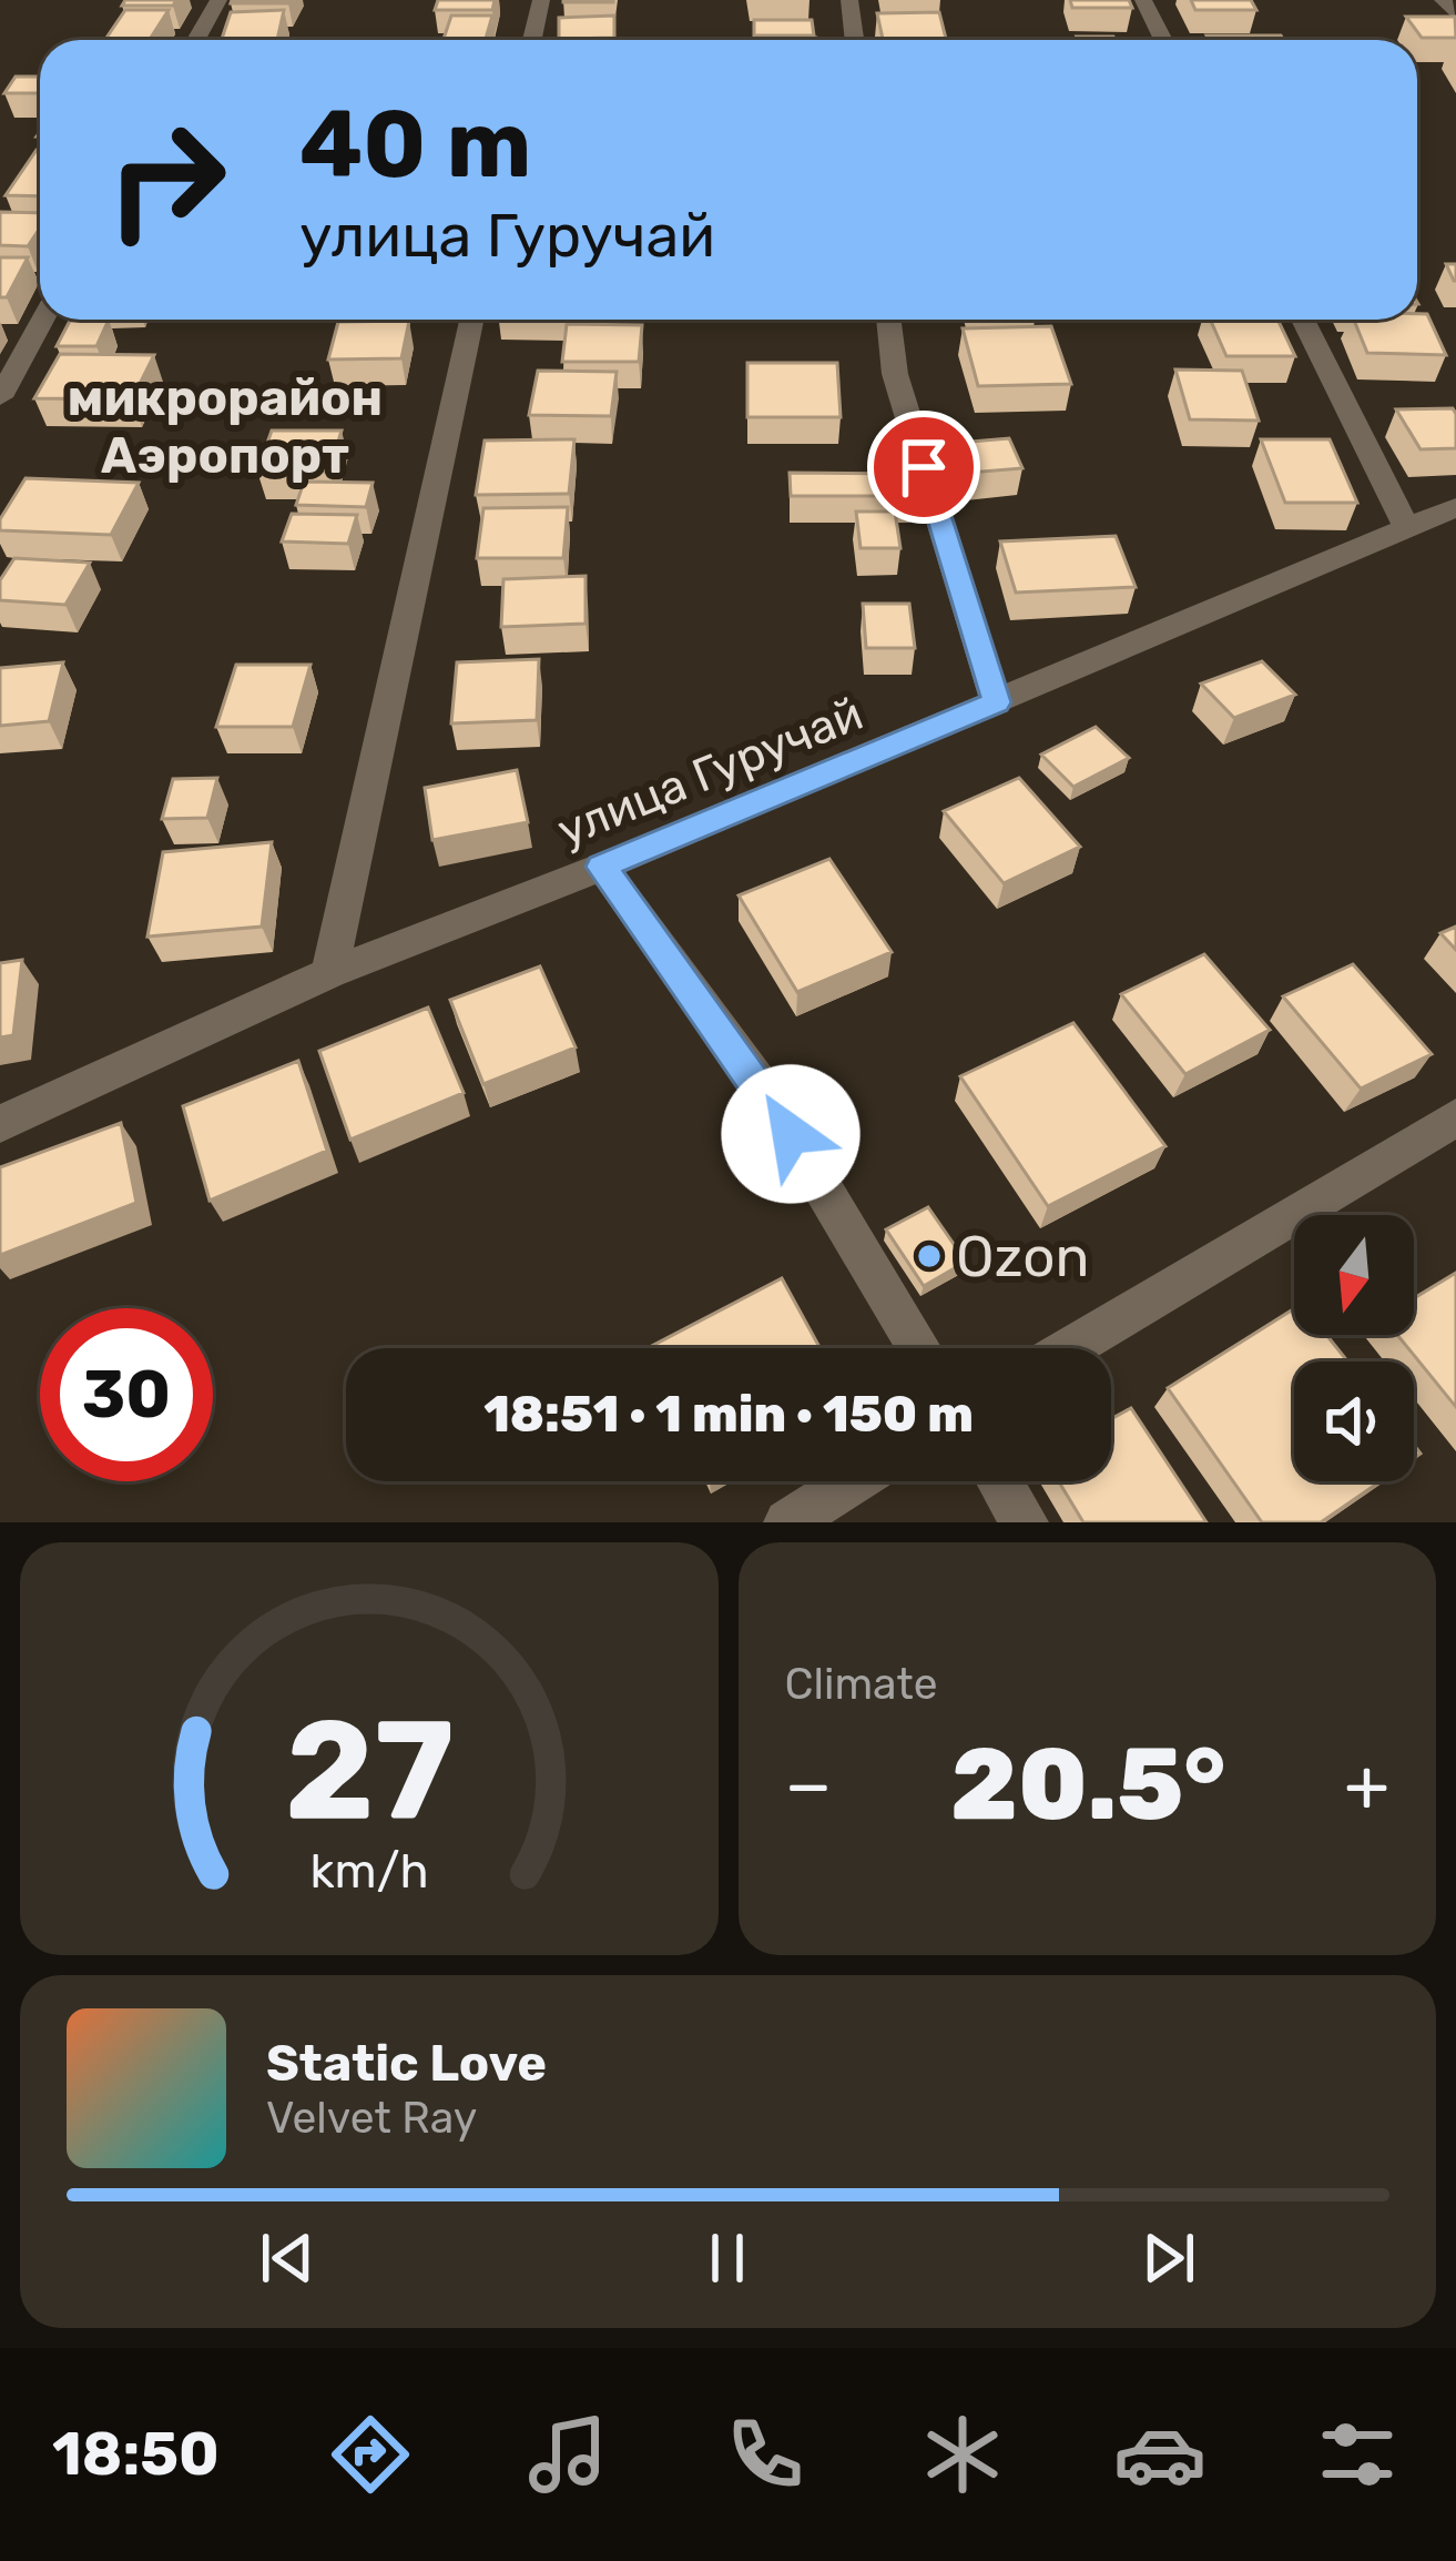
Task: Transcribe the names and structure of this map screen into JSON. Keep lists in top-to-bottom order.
{
  "streets": {
    "street": ["улица Гуручай"]
  },
  "districts": ["микрорайон Аэропорт"],
  "places": ["Ozon"],
  "north": "bottom",
  "page": {
    "turn": ["40 m", "улица Гуручай"],
    "limit": "30",
    "trip": "18:51 · 1 min · 150 m",
    "tile": "Climate",
    "heat": ["−", "20.5°", "+"],
    "song": ["Static Love", "Velvet Ray"],
    "tabs": "18:50",
    "gauge": ["27", "km/h"]
  }
}
